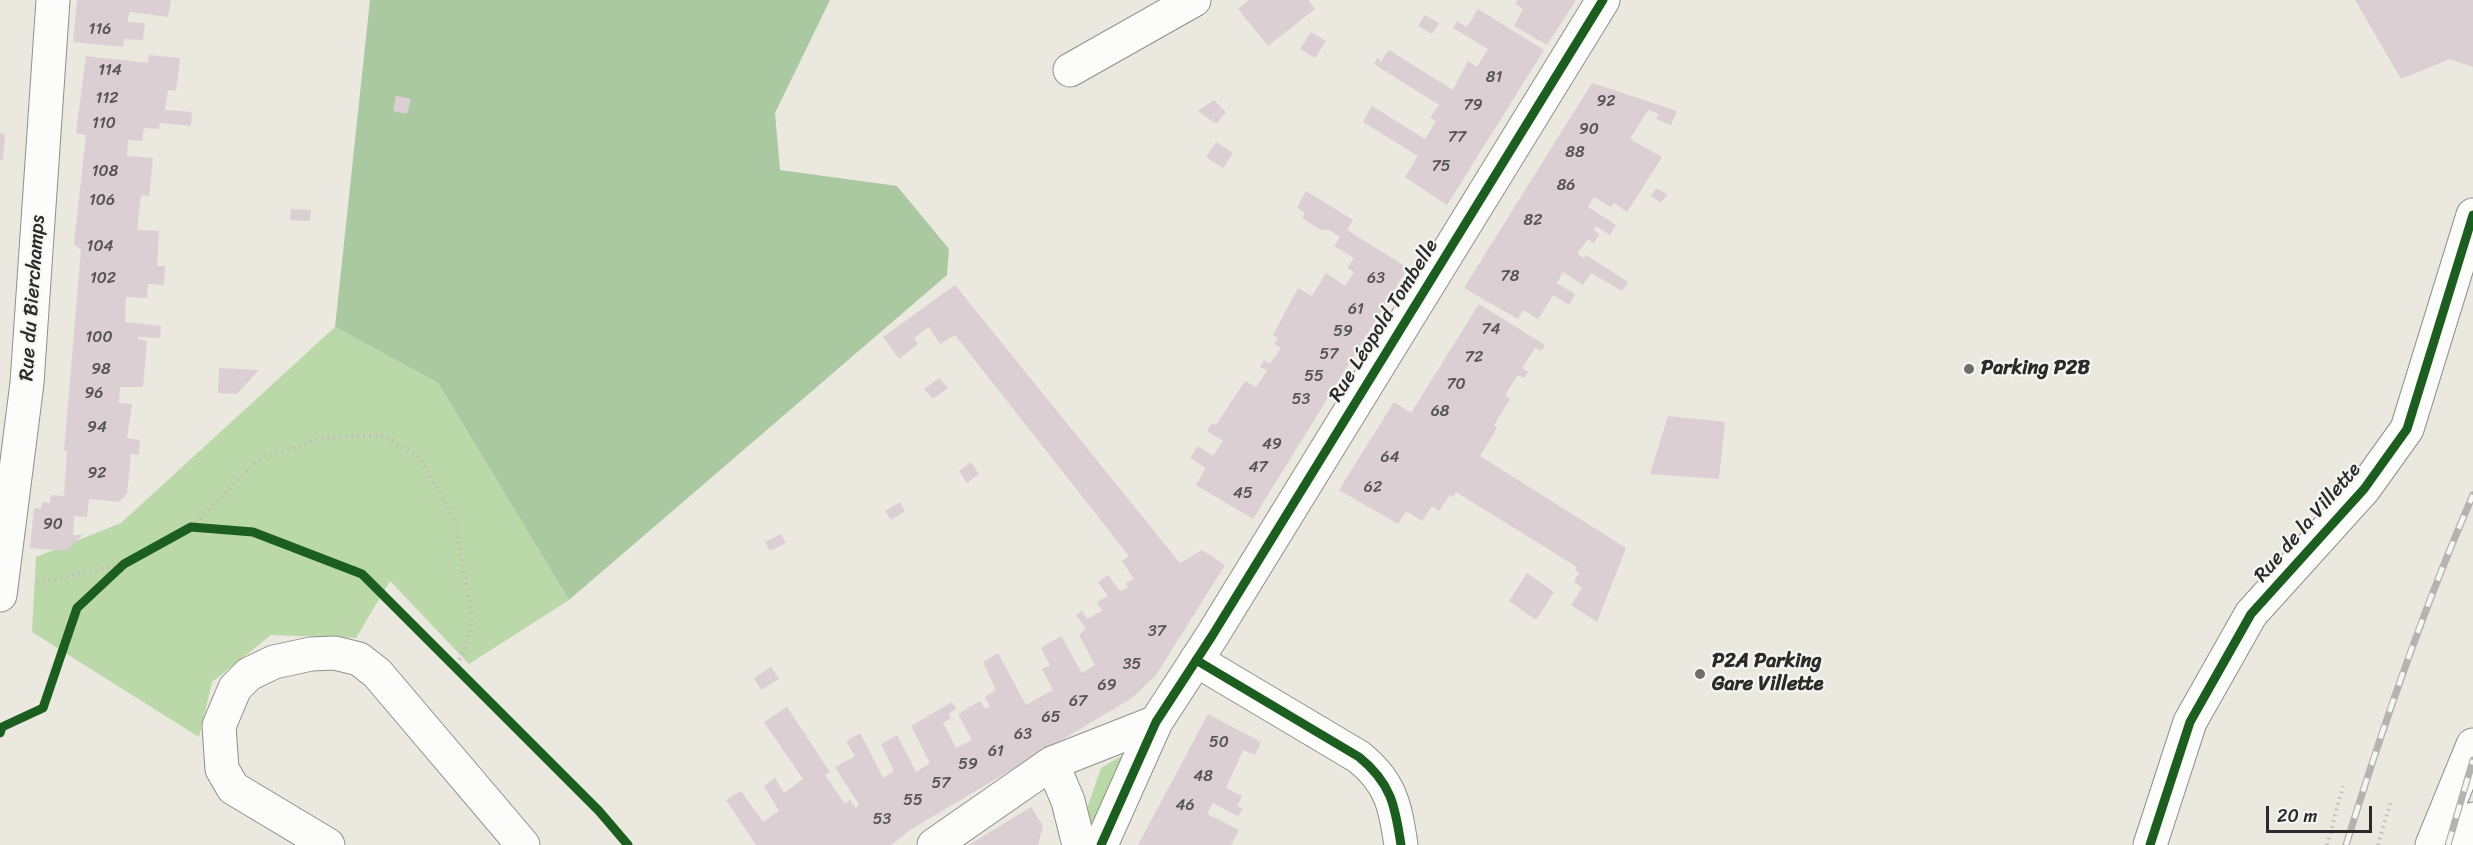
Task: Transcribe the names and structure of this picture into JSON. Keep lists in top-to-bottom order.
{
  "streets": {
    "main road": ["Rue du Bierchamps", "Rue Léopold Tombelle", "Rue de la Villette"]
  },
  "places": ["Parking P2B", "P2A Parking Gare Villette"],
  "house_numbers": [
    "116",
    "114",
    "81",
    "112",
    "92",
    "79",
    "110",
    "90",
    "77",
    "88",
    "75",
    "108",
    "86",
    "106",
    "82",
    "104",
    "78",
    "102",
    "63",
    "61",
    "74",
    "59",
    "100",
    "57",
    "72",
    "98",
    "55",
    "70",
    "96",
    "53",
    "68",
    "94",
    "49",
    "64",
    "47",
    "92",
    "62",
    "45",
    "90",
    "37",
    "35",
    "69",
    "67",
    "65",
    "63",
    "50",
    "61",
    "59",
    "48",
    "57",
    "55",
    "46",
    "53"
  ],
  "scale_bar": "20 m"
}
